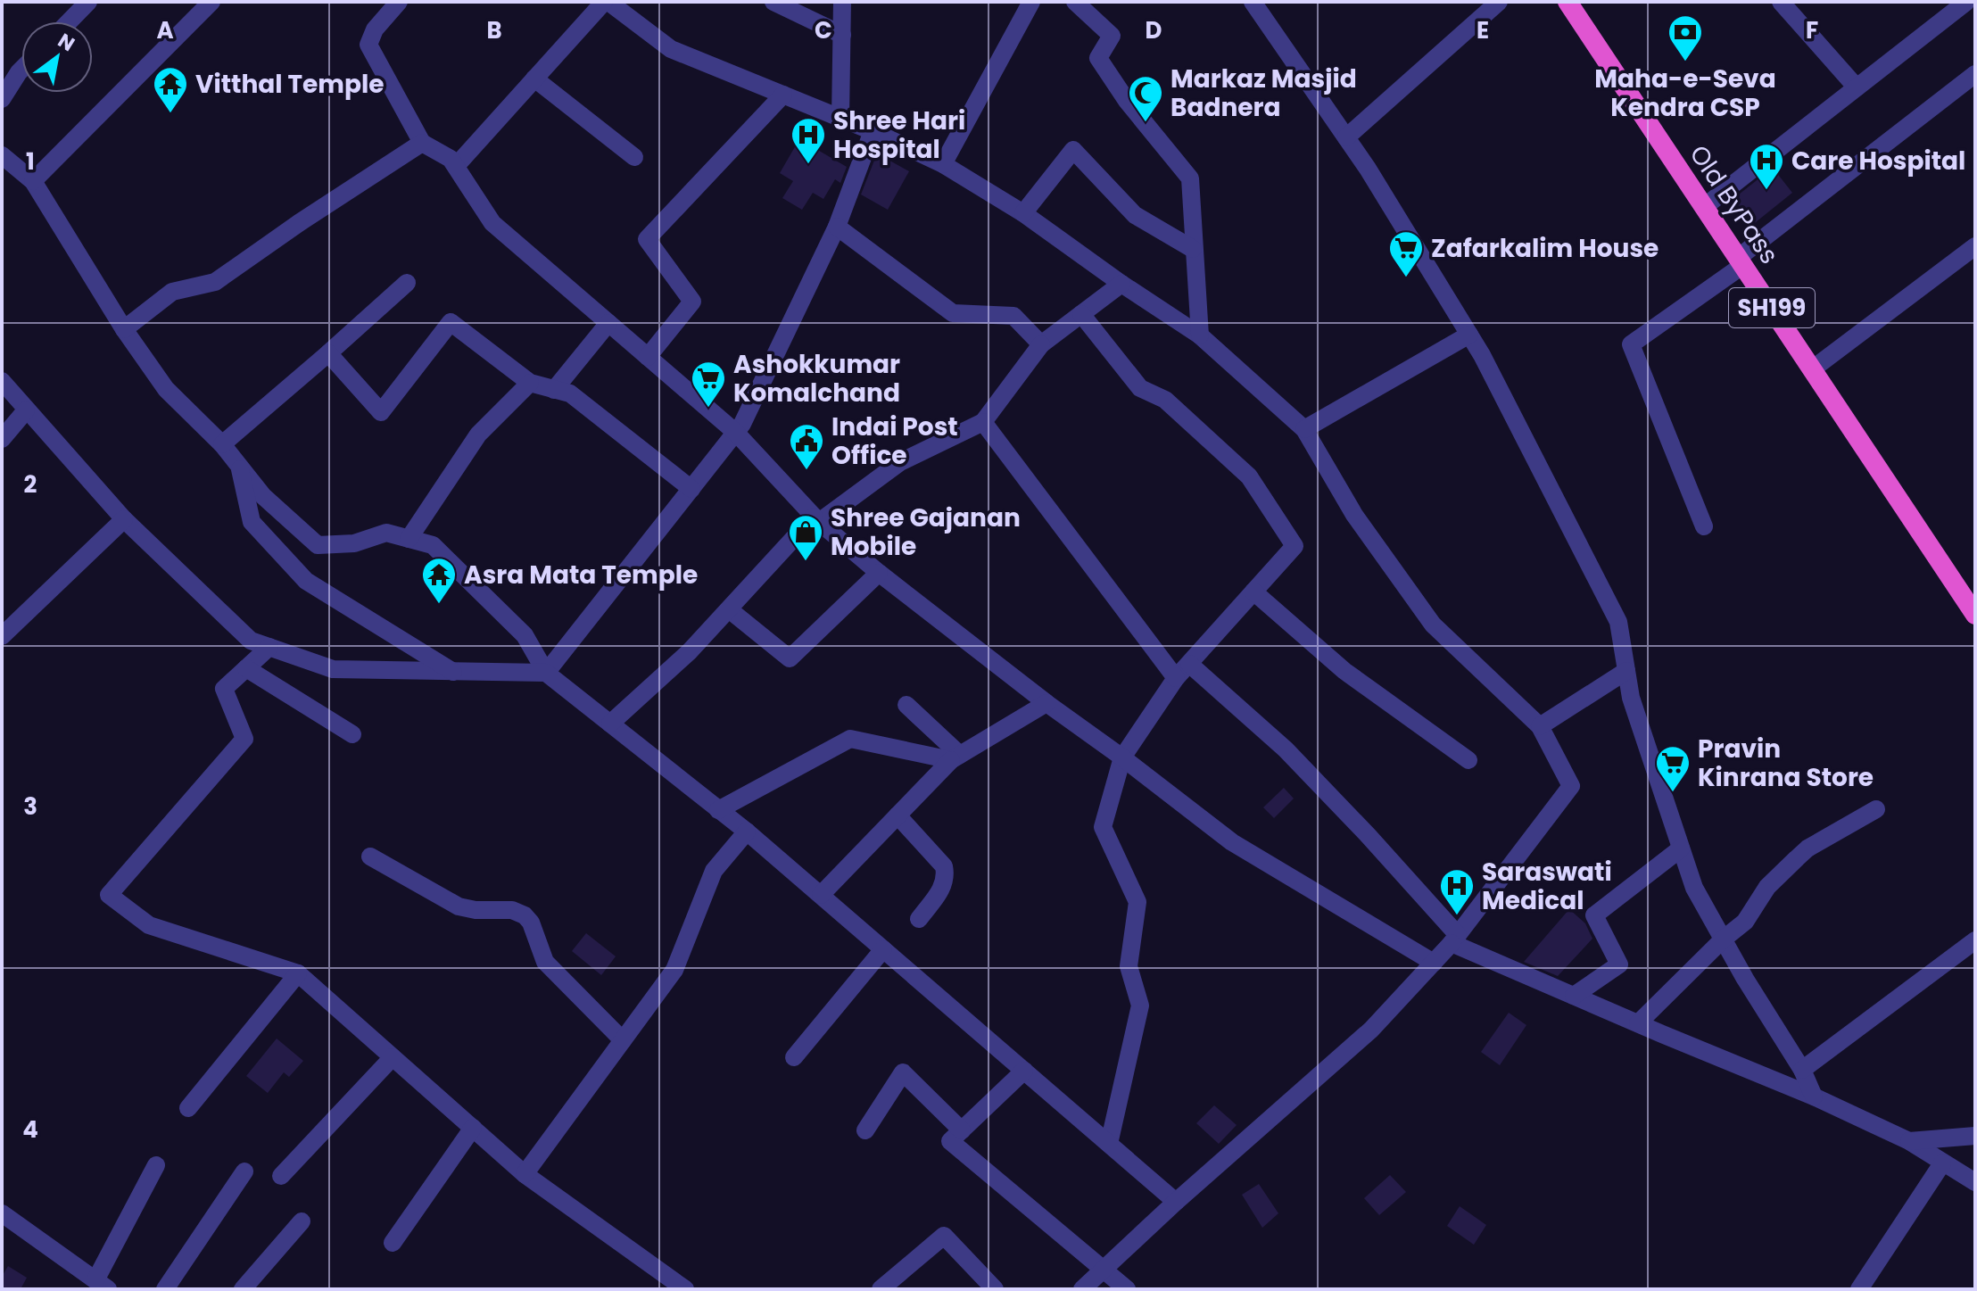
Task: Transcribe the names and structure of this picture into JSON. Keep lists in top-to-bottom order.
{
  "streets": {
    "highway": ["Old ByPass", "SH199"]
  },
  "places": {
    "bank": ["Maha-e-Seva Kendra CSP"],
    "temple": ["Vitthal Temple", "Asra Mata Temple"],
    "mosque": ["Markaz Masjid Badnera"],
    "hospital": ["Shree Hari Hospital", "Care Hospital", "Saraswati Medical"],
    "supermarket": ["Zafarkalim House", "Ashokkumar Komalchand", "Pravin Kinrana Store"],
    "public building": ["Indai Post Office"],
    "shop": ["Shree Gajanan Mobile"]
  },
  "north": "top right",
  "grid": {
    "columns": [
      "A",
      "B",
      "C",
      "D",
      "E",
      "F"
    ],
    "rows": [
      "1",
      "2",
      "3",
      "4"
    ]
  }
}
